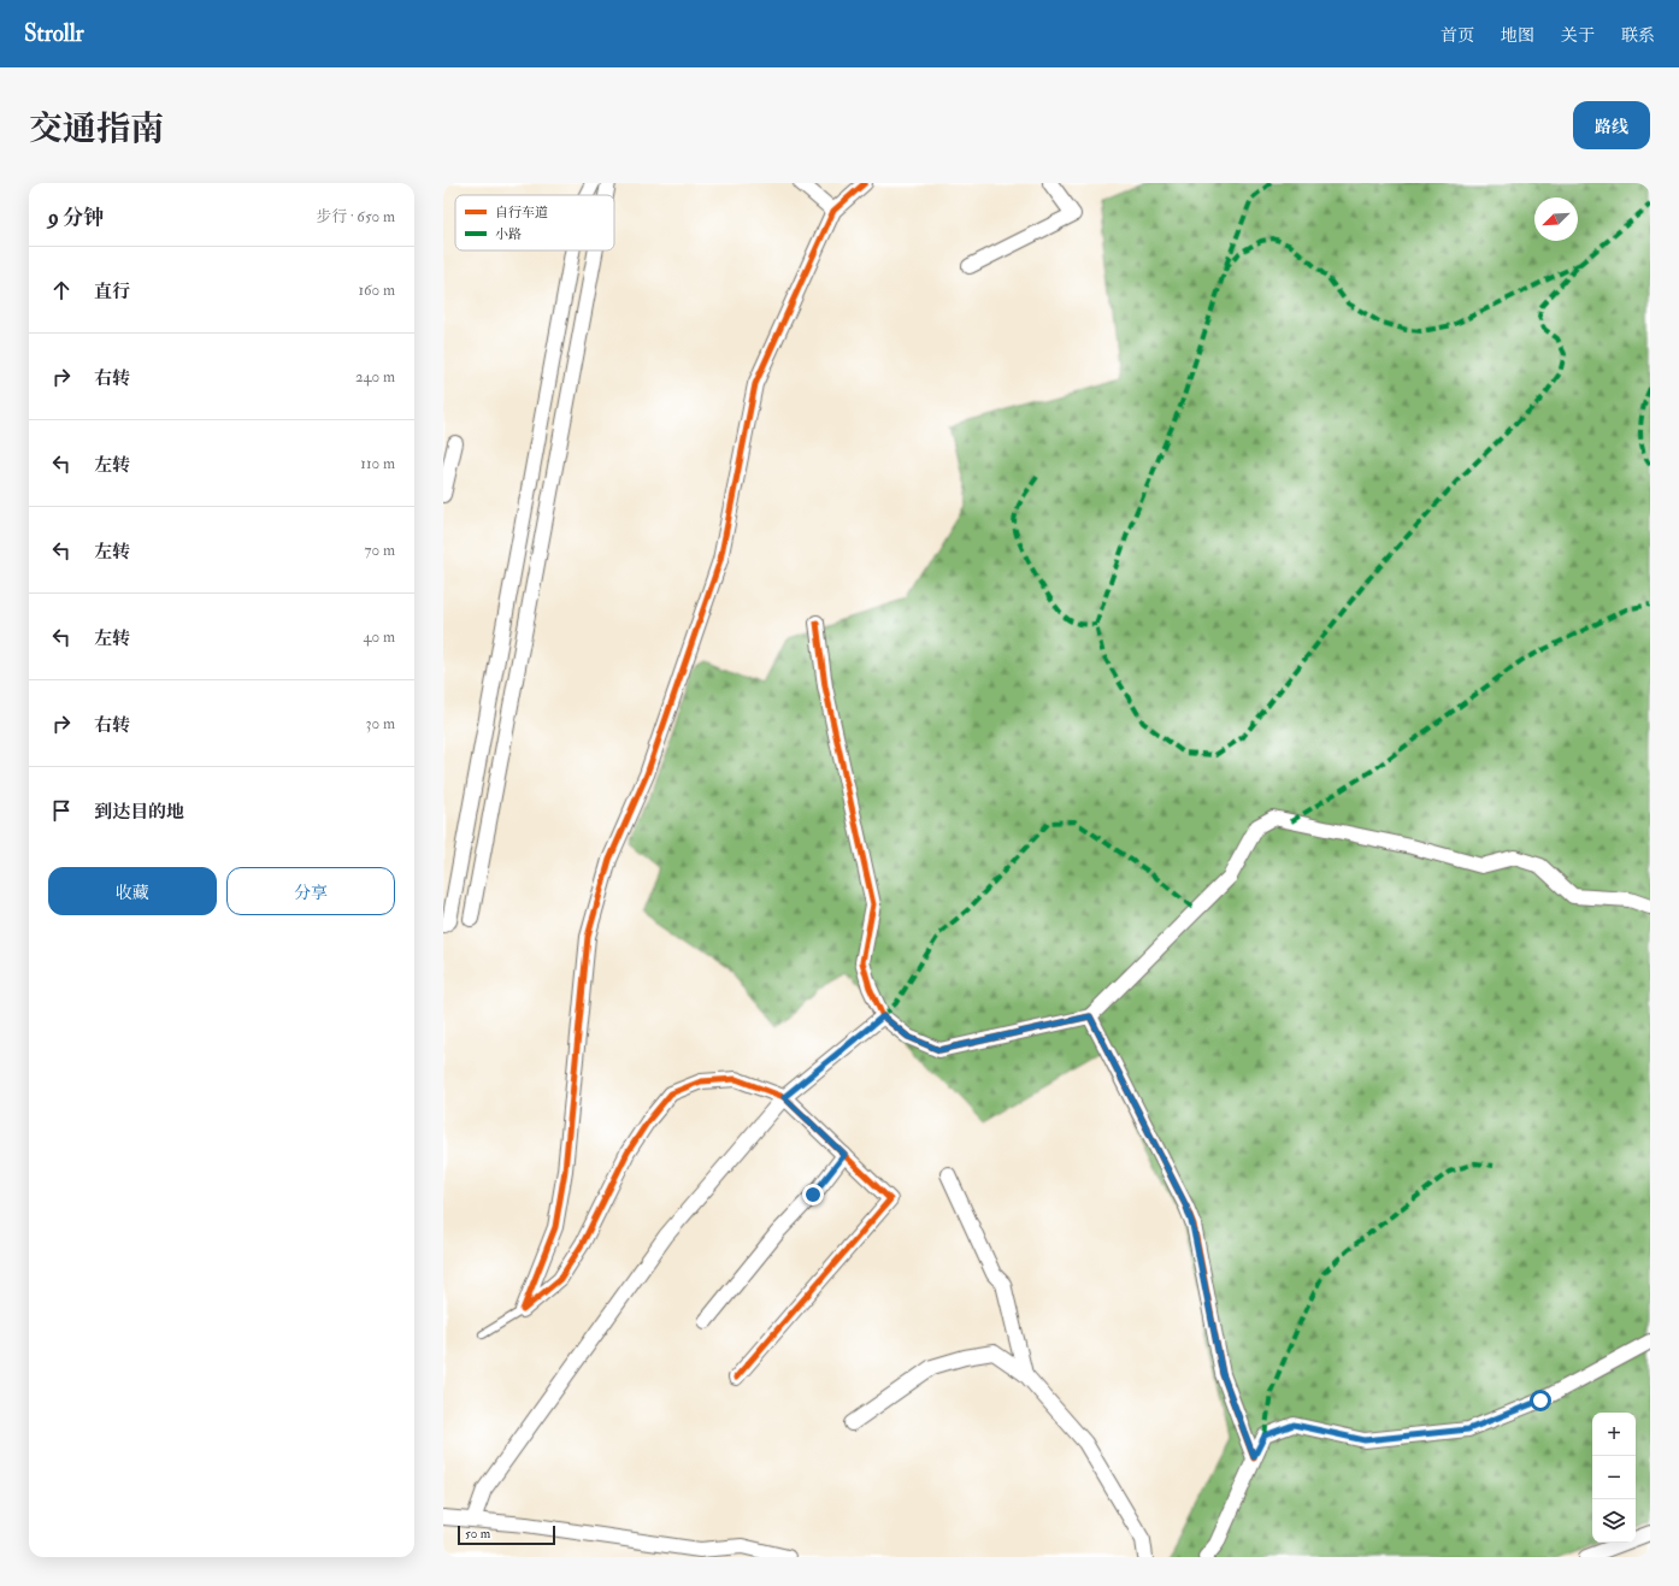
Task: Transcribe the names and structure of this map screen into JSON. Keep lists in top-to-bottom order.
{
  "legend": ["自行车道", "小路"],
  "scale_bar": "50 m",
  "north": "bottom left",
  "page": {
    "header": "Strollr",
    "nav": [
      "首页",
      "地图",
      "关于",
      "联系"
    ],
    "title": "交通指南",
    "buttons": [
      "路线",
      ["收藏", "分享"]
    ],
    "heading": ["9 分钟", "步行 · 650 m"],
    "list": [
      ["直行", "160 m"],
      ["右转", "240 m"],
      ["左转", "110 m"],
      ["左转", "70 m"],
      ["左转", "40 m"],
      ["右转", "30 m"],
      "到达目的地"
    ],
    "map_buttons": ["+", "−"],
    "scale": "50 m"
  }
}
